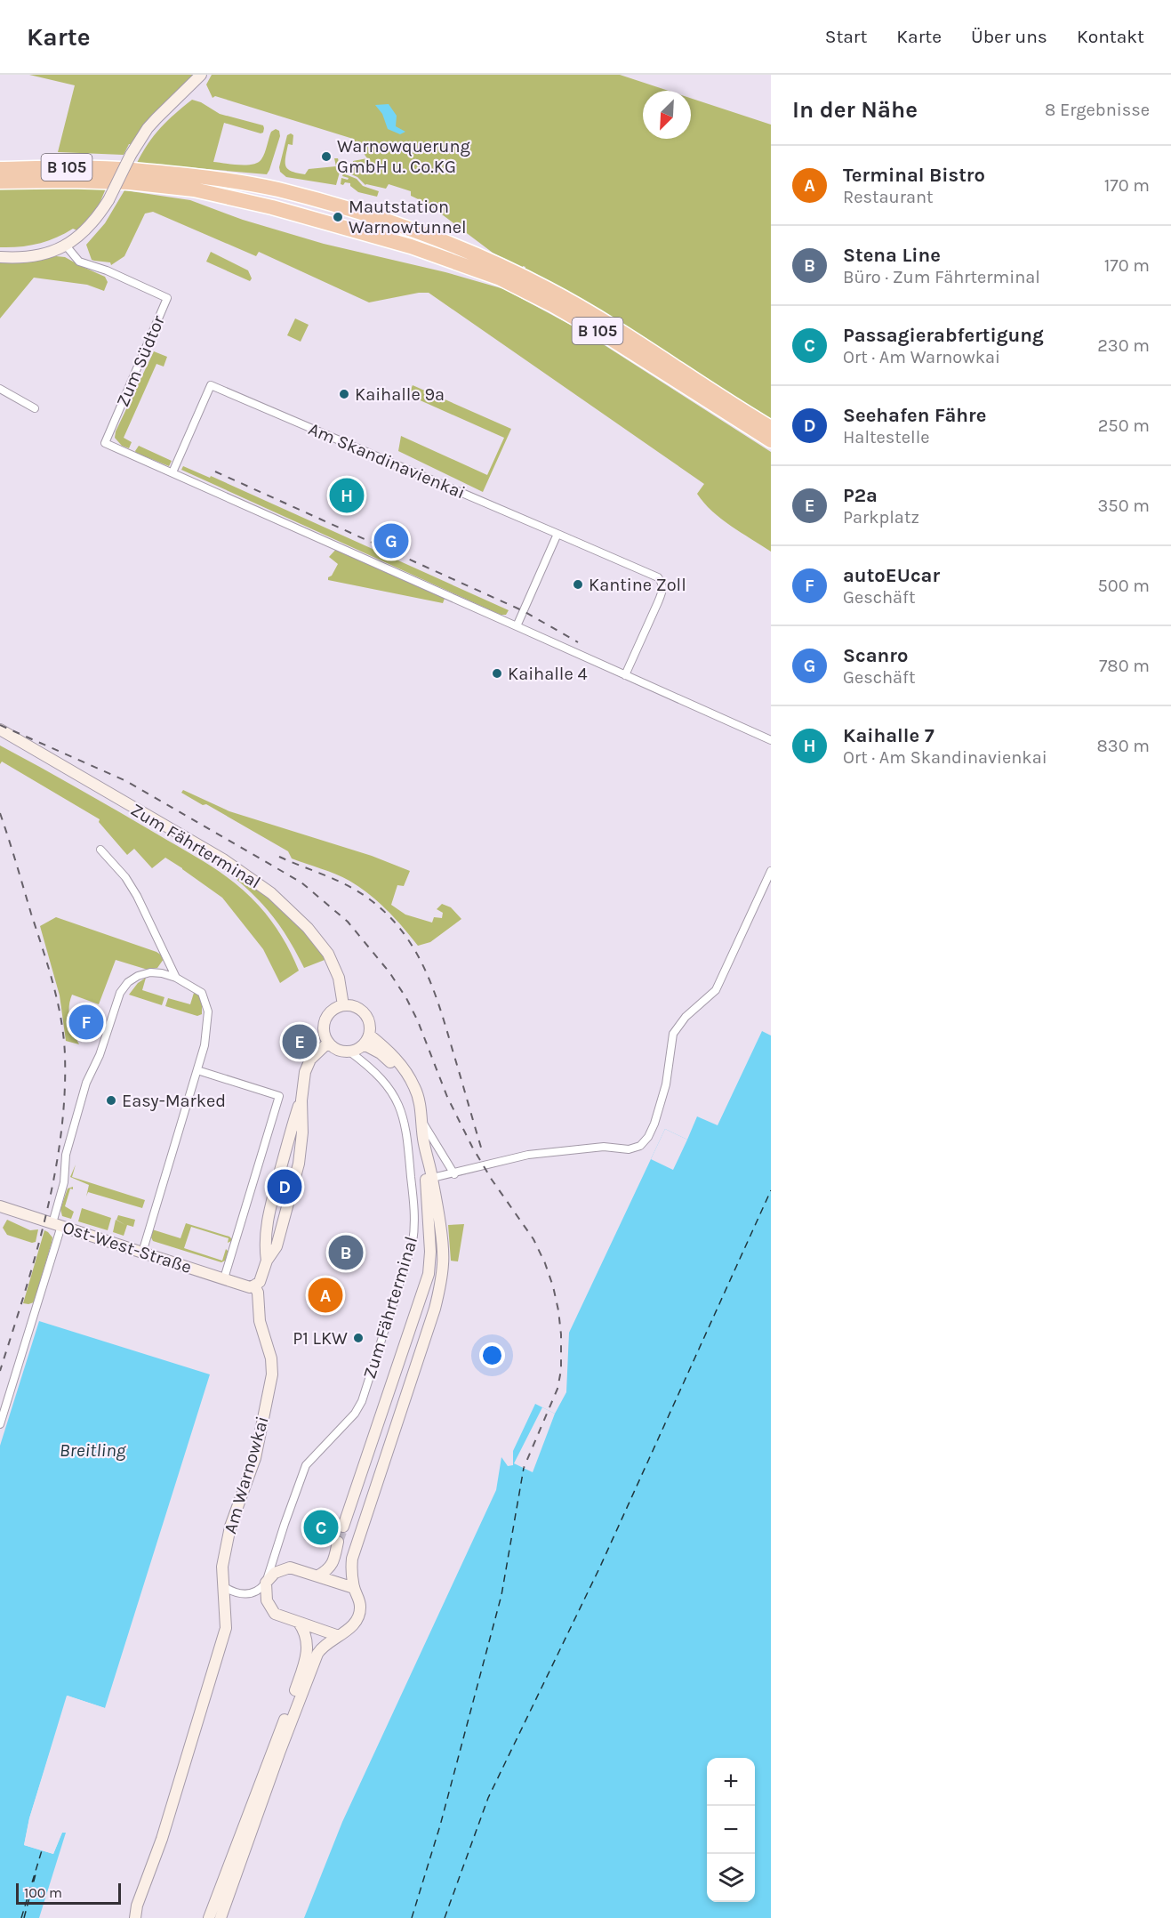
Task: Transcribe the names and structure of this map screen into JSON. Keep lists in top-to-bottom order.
{
  "streets": {
    "highway": ["B 105"],
    "street": [
      "Zum Südtor",
      "Am Skandinavienkai",
      "Zum Fährterminal",
      "Ost-West-Straße",
      "Am Warnowkai"
    ]
  },
  "crossings": [
    ["Zum Südtor", "Am Skandinavienkai"],
    ["Ost-West-Straße", "Am Warnowkai"]
  ],
  "water": ["Breitling"],
  "places": [
    "Warnowquerung GmbH u. Co.KG",
    "Mautstation Warnowtunnel",
    "Kaihalle 9a",
    "Kantine Zoll",
    "Kaihalle 4",
    "Easy-Marked",
    "P1 LKW"
  ],
  "scale_bar": "100 m",
  "north": "bottom left",
  "page": {
    "header": "Karte",
    "nav": [
      "Start",
      "Karte",
      "Über uns",
      "Kontakt"
    ],
    "heading": ["In der Nähe", "8 Ergebnisse"],
    "list": [
      {
        "mark": "A",
        "name": "Terminal Bistro",
        "note": "Restaurant",
        "value": "170 m"
      },
      {
        "mark": "B",
        "name": "Stena Line",
        "note": "Büro · Zum Fährterminal",
        "value": "170 m"
      },
      {
        "mark": "C",
        "name": "Passagierabfertigung",
        "note": "Ort · Am Warnowkai",
        "value": "230 m"
      },
      {
        "mark": "D",
        "name": "Seehafen Fähre",
        "note": "Haltestelle",
        "value": "250 m"
      },
      {
        "mark": "E",
        "name": "P2a",
        "note": "Parkplatz",
        "value": "350 m"
      },
      {
        "mark": "F",
        "name": "autoEUcar",
        "note": "Geschäft",
        "value": "500 m"
      },
      {
        "mark": "G",
        "name": "Scanro",
        "note": "Geschäft",
        "value": "780 m"
      },
      {
        "mark": "H",
        "name": "Kaihalle 7",
        "note": "Ort · Am Skandinavienkai",
        "value": "830 m"
      }
    ],
    "pins": [
      "H",
      "G",
      "F",
      "E",
      "D",
      "B",
      "A",
      "C"
    ],
    "map_buttons": ["+", "−"],
    "scale": "100 m"
  }
}
